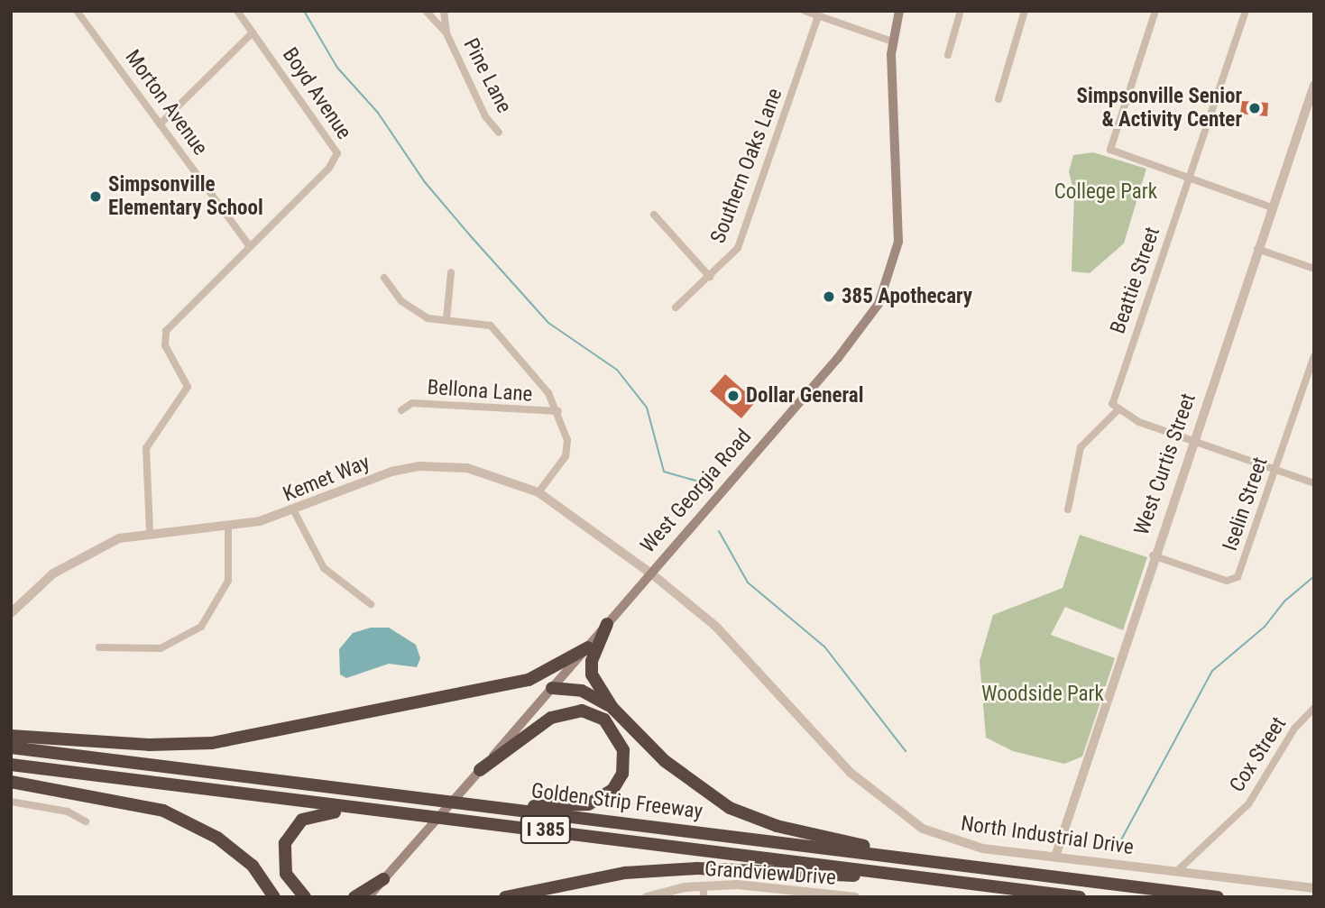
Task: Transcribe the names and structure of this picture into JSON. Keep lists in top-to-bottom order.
{
  "streets": {
    "highway": ["Golden Strip Freeway", "I 385"],
    "main road": ["West Georgia Road"],
    "street": [
      "Pine Lane",
      "Boyd Avenue",
      "Morton Avenue",
      "Southern Oaks Lane",
      "Beattie Street",
      "Bellona Lane",
      "West Curtis Street",
      "Kemet Way",
      "Iselin Street",
      "Cox Street",
      "North Industrial Drive",
      "Grandview Drive"
    ]
  },
  "crossings": [
    ["Boyd Avenue", "Morton Avenue"],
    ["Boyd Avenue", "Kemet Way"],
    ["West Curtis Street", "Iselin Street"],
    ["West Curtis Street", "North Industrial Drive"],
    ["Kemet Way", "West Georgia Road"],
    ["Kemet Way", "North Industrial Drive"],
    ["West Georgia Road", "North Industrial Drive"],
    ["Cox Street", "North Industrial Drive"]
  ],
  "parks": ["College Park", "Woodside Park"],
  "places": [
    "Simpsonville Senior & Activity Center",
    "Simpsonville Elementary School",
    "385 Apothecary",
    "Dollar General"
  ]
}
